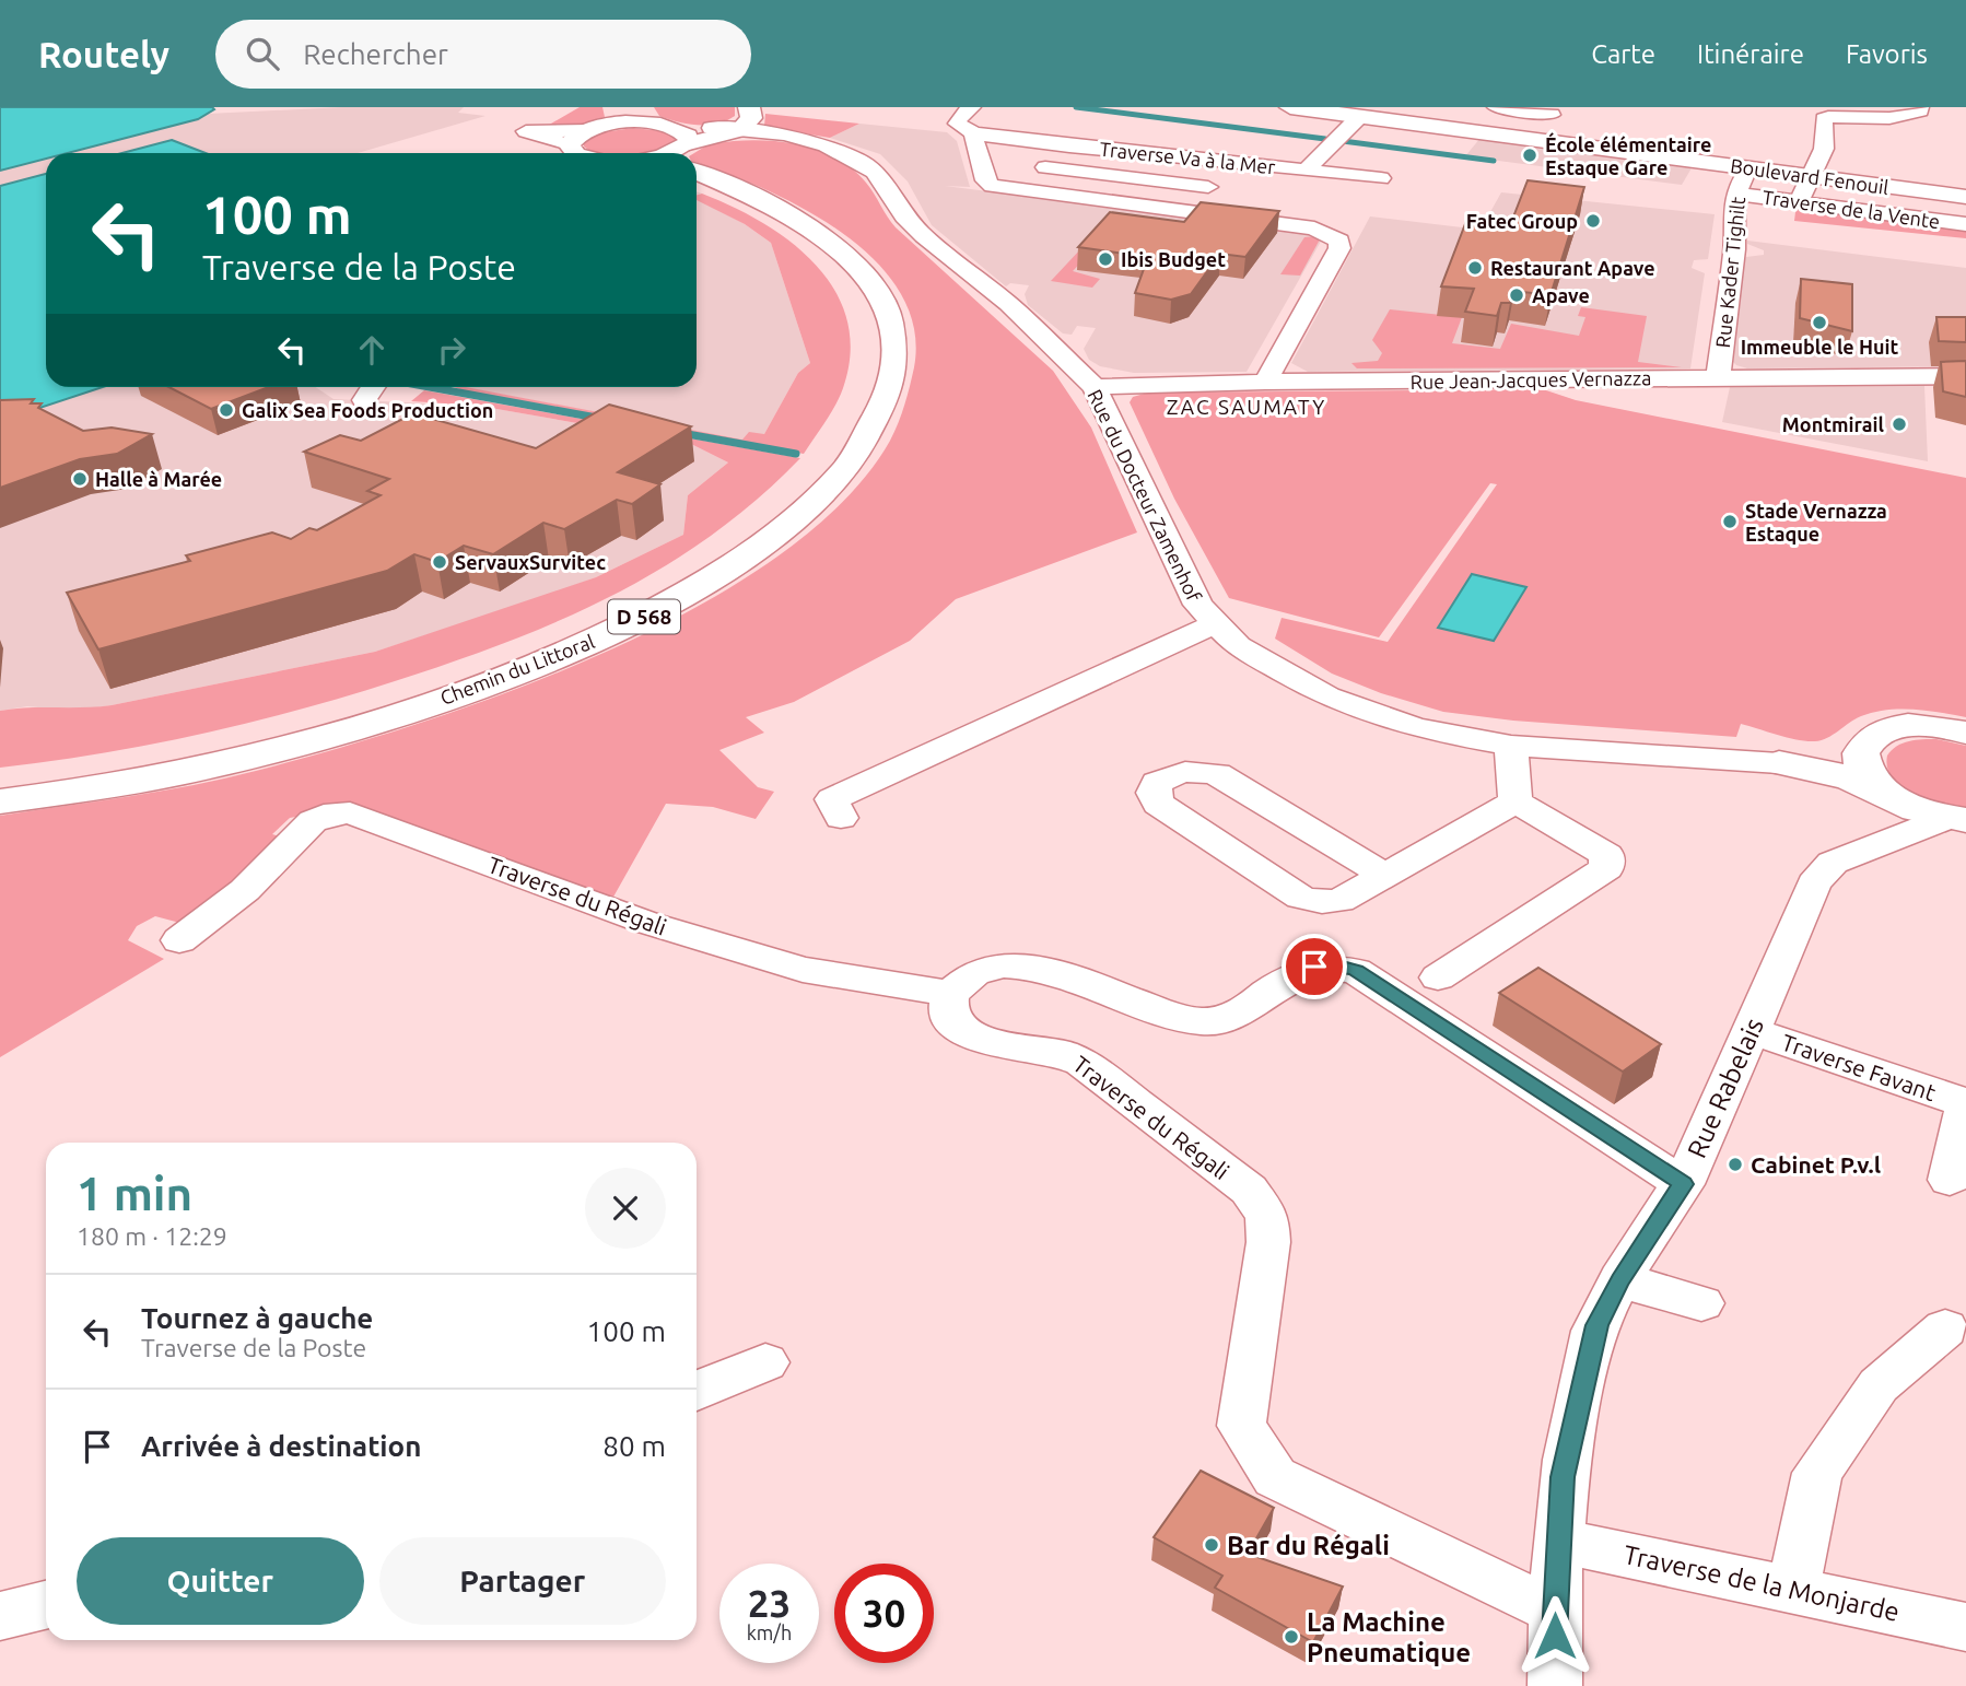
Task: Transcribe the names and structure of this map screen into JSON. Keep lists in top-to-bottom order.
{
  "streets": {
    "main road": [
      "Boulevard Fenouil",
      "Rue du Docteur Zamenhof",
      "D 568",
      "Chemin du Littoral"
    ],
    "street": [
      "Traverse Va à la Mer",
      "Traverse de la Vente",
      "Rue Kader Tighilt",
      "Rue Jean-Jacques Vernazza",
      "Traverse du Régali",
      "Traverse Favant",
      "Rue Rabelais",
      "Traverse de la Monjarde"
    ]
  },
  "crossings": [
    ["Boulevard Fenouil", "Rue Kader Tighilt"],
    ["Traverse de la Vente", "Rue Kader Tighilt"],
    ["Rue Kader Tighilt", "Rue Jean-Jacques Vernazza"],
    ["Rue Jean-Jacques Vernazza", "Rue du Docteur Zamenhof"],
    ["Rue du Docteur Zamenhof", "Rue Rabelais"],
    ["Traverse du Régali", "Rue Rabelais"],
    ["Traverse Favant", "Rue Rabelais"],
    ["Rue Rabelais", "Traverse de la Monjarde"]
  ],
  "districts": ["ZAC SAUMATY"],
  "places": [
    "École élémentaire Estaque Gare",
    "Fatec Group",
    "Ibis Budget",
    "Restaurant Apave",
    "Apave",
    "Immeuble le Huit",
    "Galix Sea Foods Production",
    "Montmirail",
    "Halle à Marée",
    "Stade Vernazza Estaque",
    "ServauxSurvitec",
    "Cabinet P.v.l",
    "Bar du Régali",
    "La Machine Pneumatique"
  ],
  "page": {
    "header": "Routely",
    "search": "Rechercher",
    "nav": ["Carte", "Itinéraire", "Favoris"],
    "turn": ["100 m", "Traverse de la Poste"],
    "heading": ["1 min", "180 m · 12:29"],
    "list": [
      {
        "name": "Tournez à gauche",
        "note": "Traverse de la Poste",
        "value": "100 m"
      },
      {
        "name": "Arrivée à destination",
        "value": "80 m"
      }
    ],
    "buttons": ["Quitter", "Partager"],
    "speed": "23 km/h",
    "limit": "30"
  }
}
